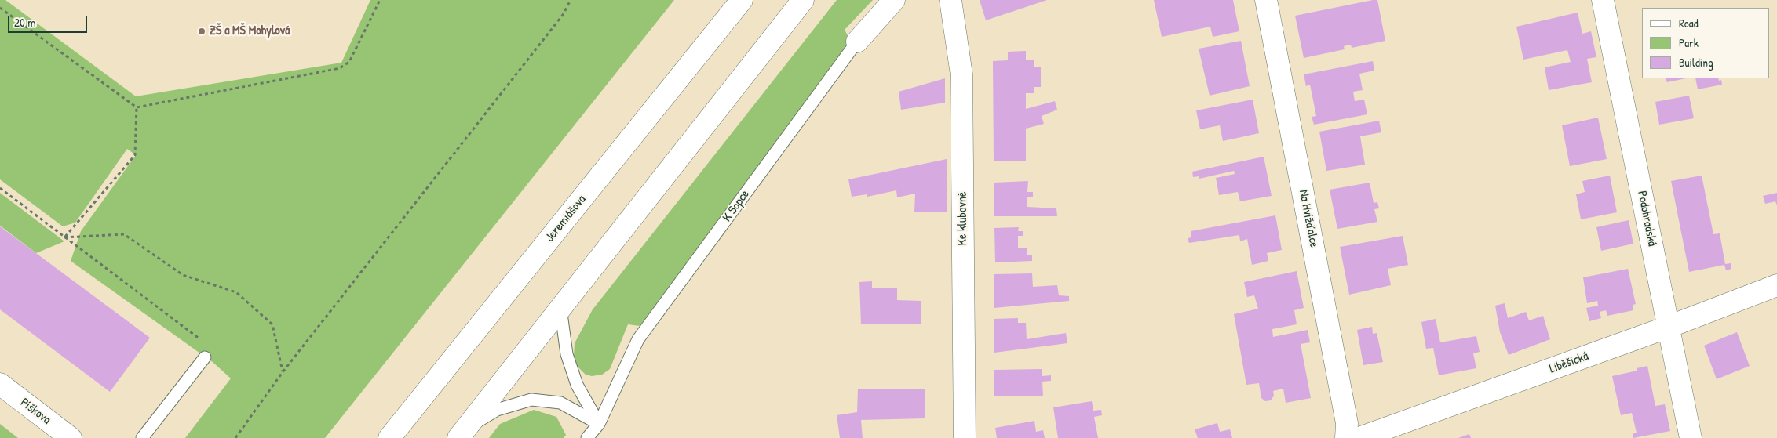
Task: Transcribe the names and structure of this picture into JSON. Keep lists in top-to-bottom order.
{
  "streets": {
    "street": [
      "K Sopce",
      "Jeremiášova",
      "Ke klubovně",
      "Na Hvížďalce",
      "Podohradská",
      "Liběšická",
      "Píškova"
    ]
  },
  "crossings": [
    ["Podohradská", "Liběšická"]
  ],
  "places": ["ZŠ a MŠ Mohylová"],
  "legend": ["Road", "Park", "Building"],
  "scale_bar": "20 m"
}
